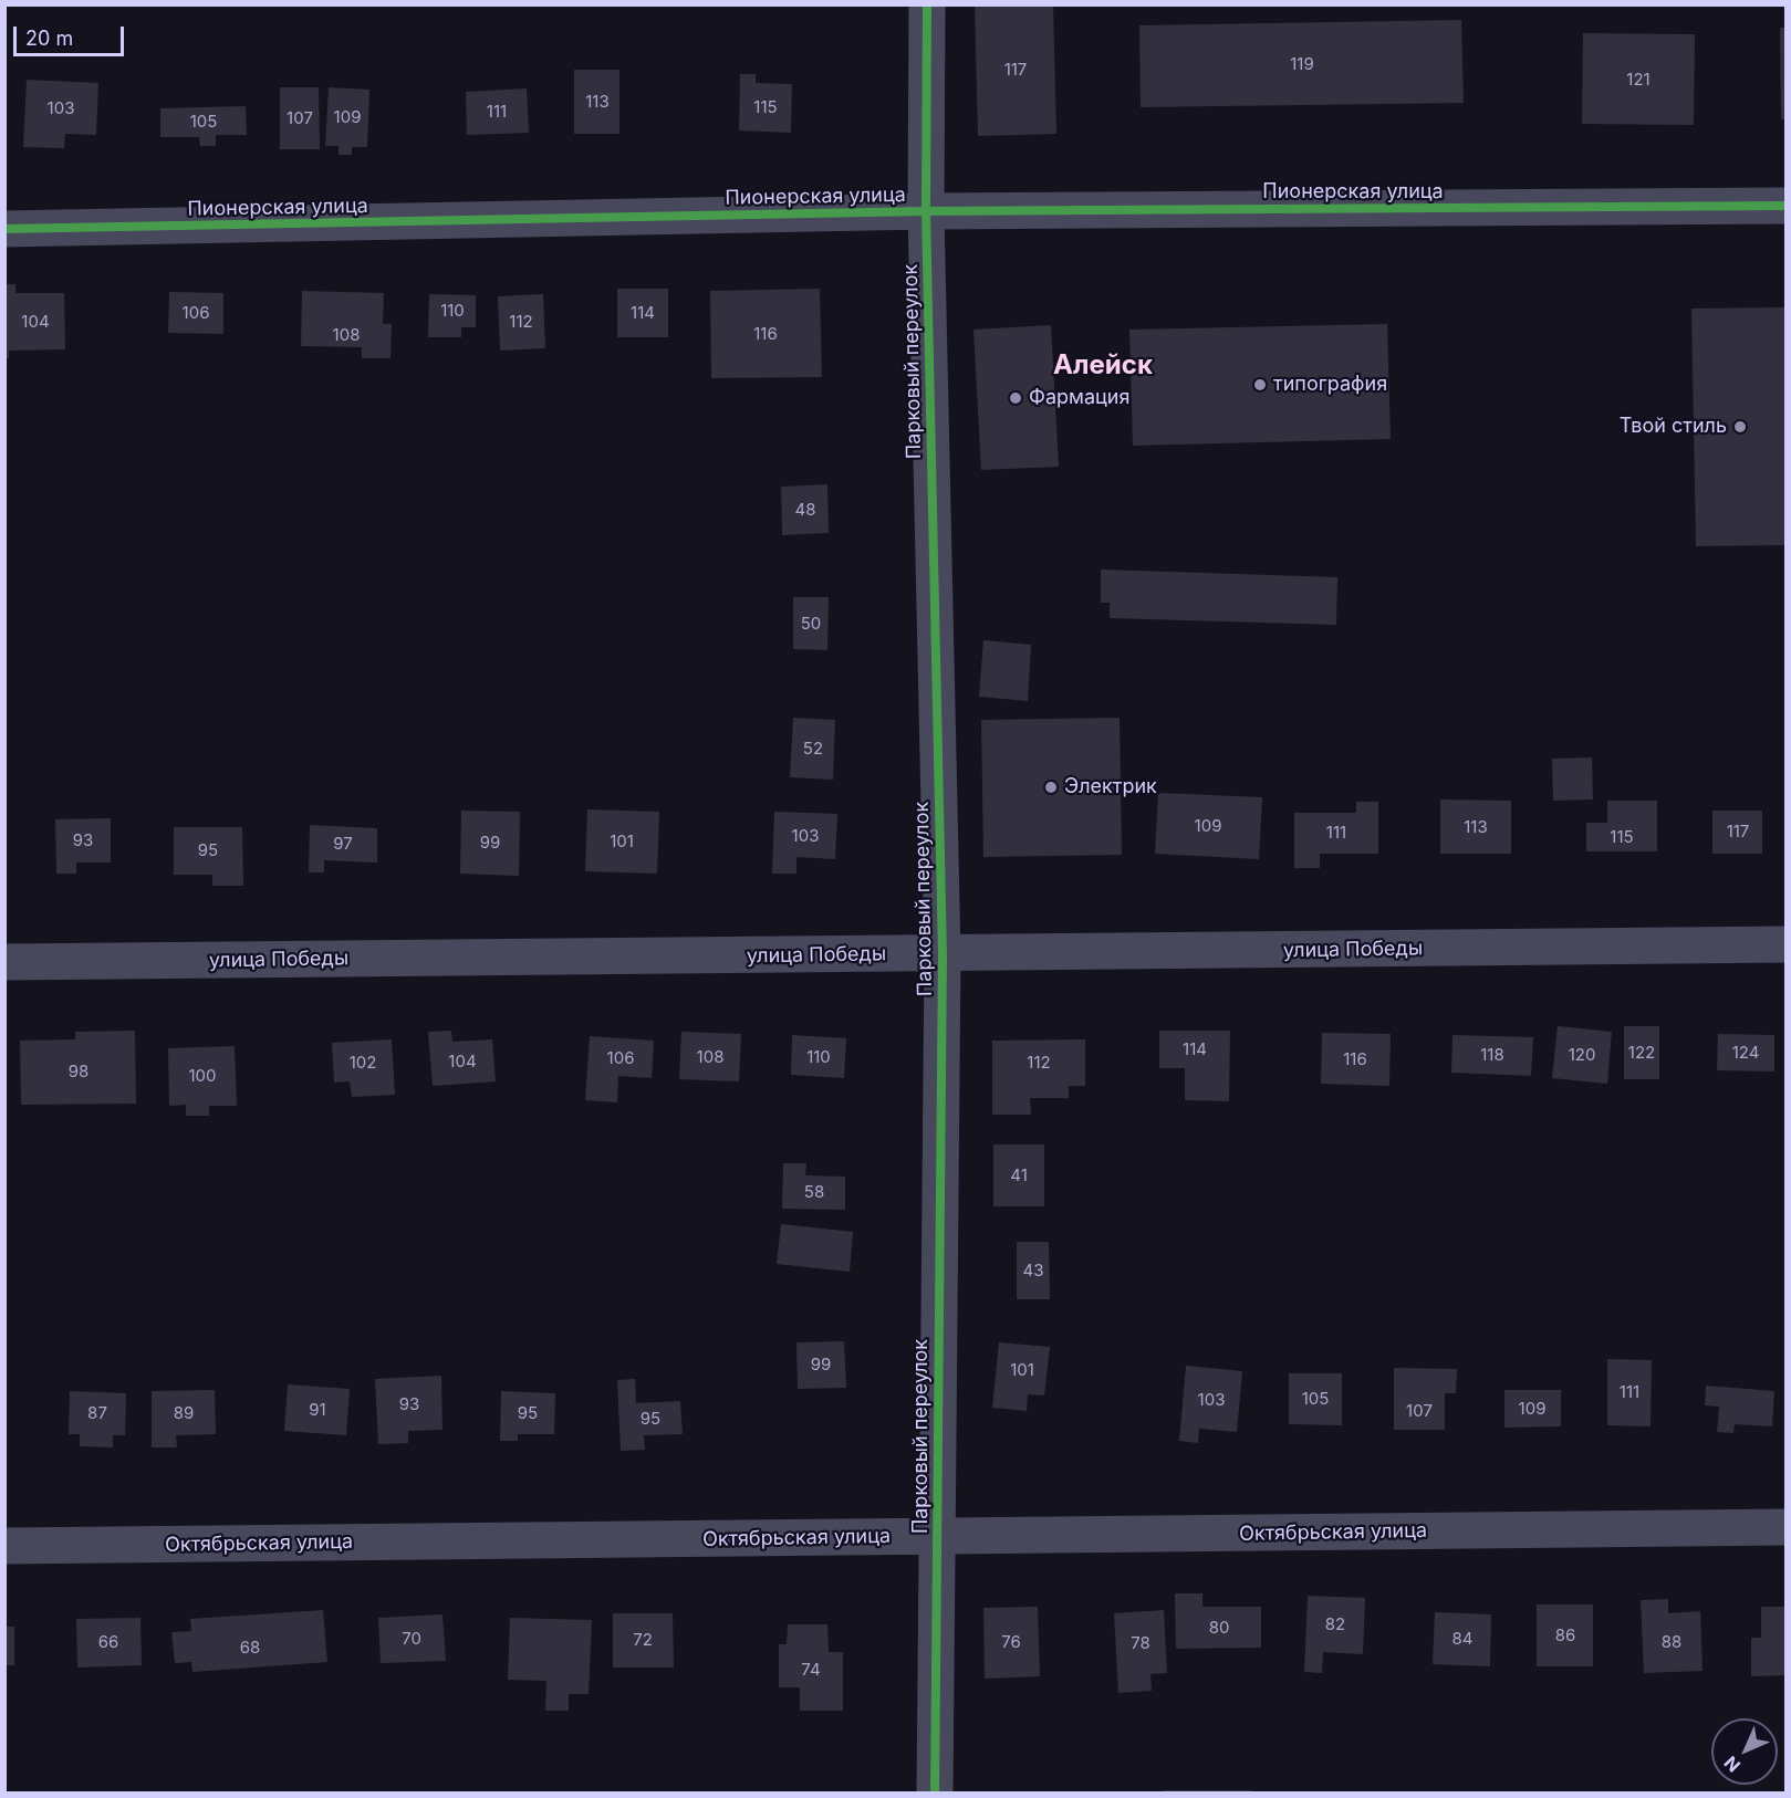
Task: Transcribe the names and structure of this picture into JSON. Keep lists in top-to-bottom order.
{
  "streets": {
    "street": [
      "Пионерская улица",
      "Парковый переулок",
      "улица Победы",
      "Октябрьская улица"
    ]
  },
  "crossings": [
    ["Пионерская улица", "Парковый переулок"],
    ["Парковый переулок", "улица Победы"],
    ["Парковый переулок", "Октябрьская улица"]
  ],
  "districts": ["Алейск"],
  "places": [
    "типография",
    "Фармация",
    "Твой стиль",
    "Электрик"
  ],
  "house_numbers": [
    "119",
    "117",
    "121",
    "113",
    "115",
    "103",
    "111",
    "109",
    "107",
    "105",
    "110",
    "106",
    "114",
    "104",
    "112",
    "116",
    "108",
    "48",
    "50",
    "52",
    "109",
    "113",
    "117",
    "111",
    "103",
    "115",
    "93",
    "101",
    "99",
    "97",
    "95",
    "114",
    "122",
    "124",
    "118",
    "120",
    "108",
    "110",
    "106",
    "116",
    "104",
    "102",
    "112",
    "98",
    "100",
    "41",
    "58",
    "43",
    "99",
    "101",
    "111",
    "105",
    "103",
    "93",
    "109",
    "91",
    "107",
    "87",
    "89",
    "95",
    "95",
    "82",
    "80",
    "86",
    "70",
    "84",
    "72",
    "66",
    "76",
    "88",
    "78",
    "68",
    "74"
  ],
  "scale_bar": "20 m",
  "north": "bottom left"
}
